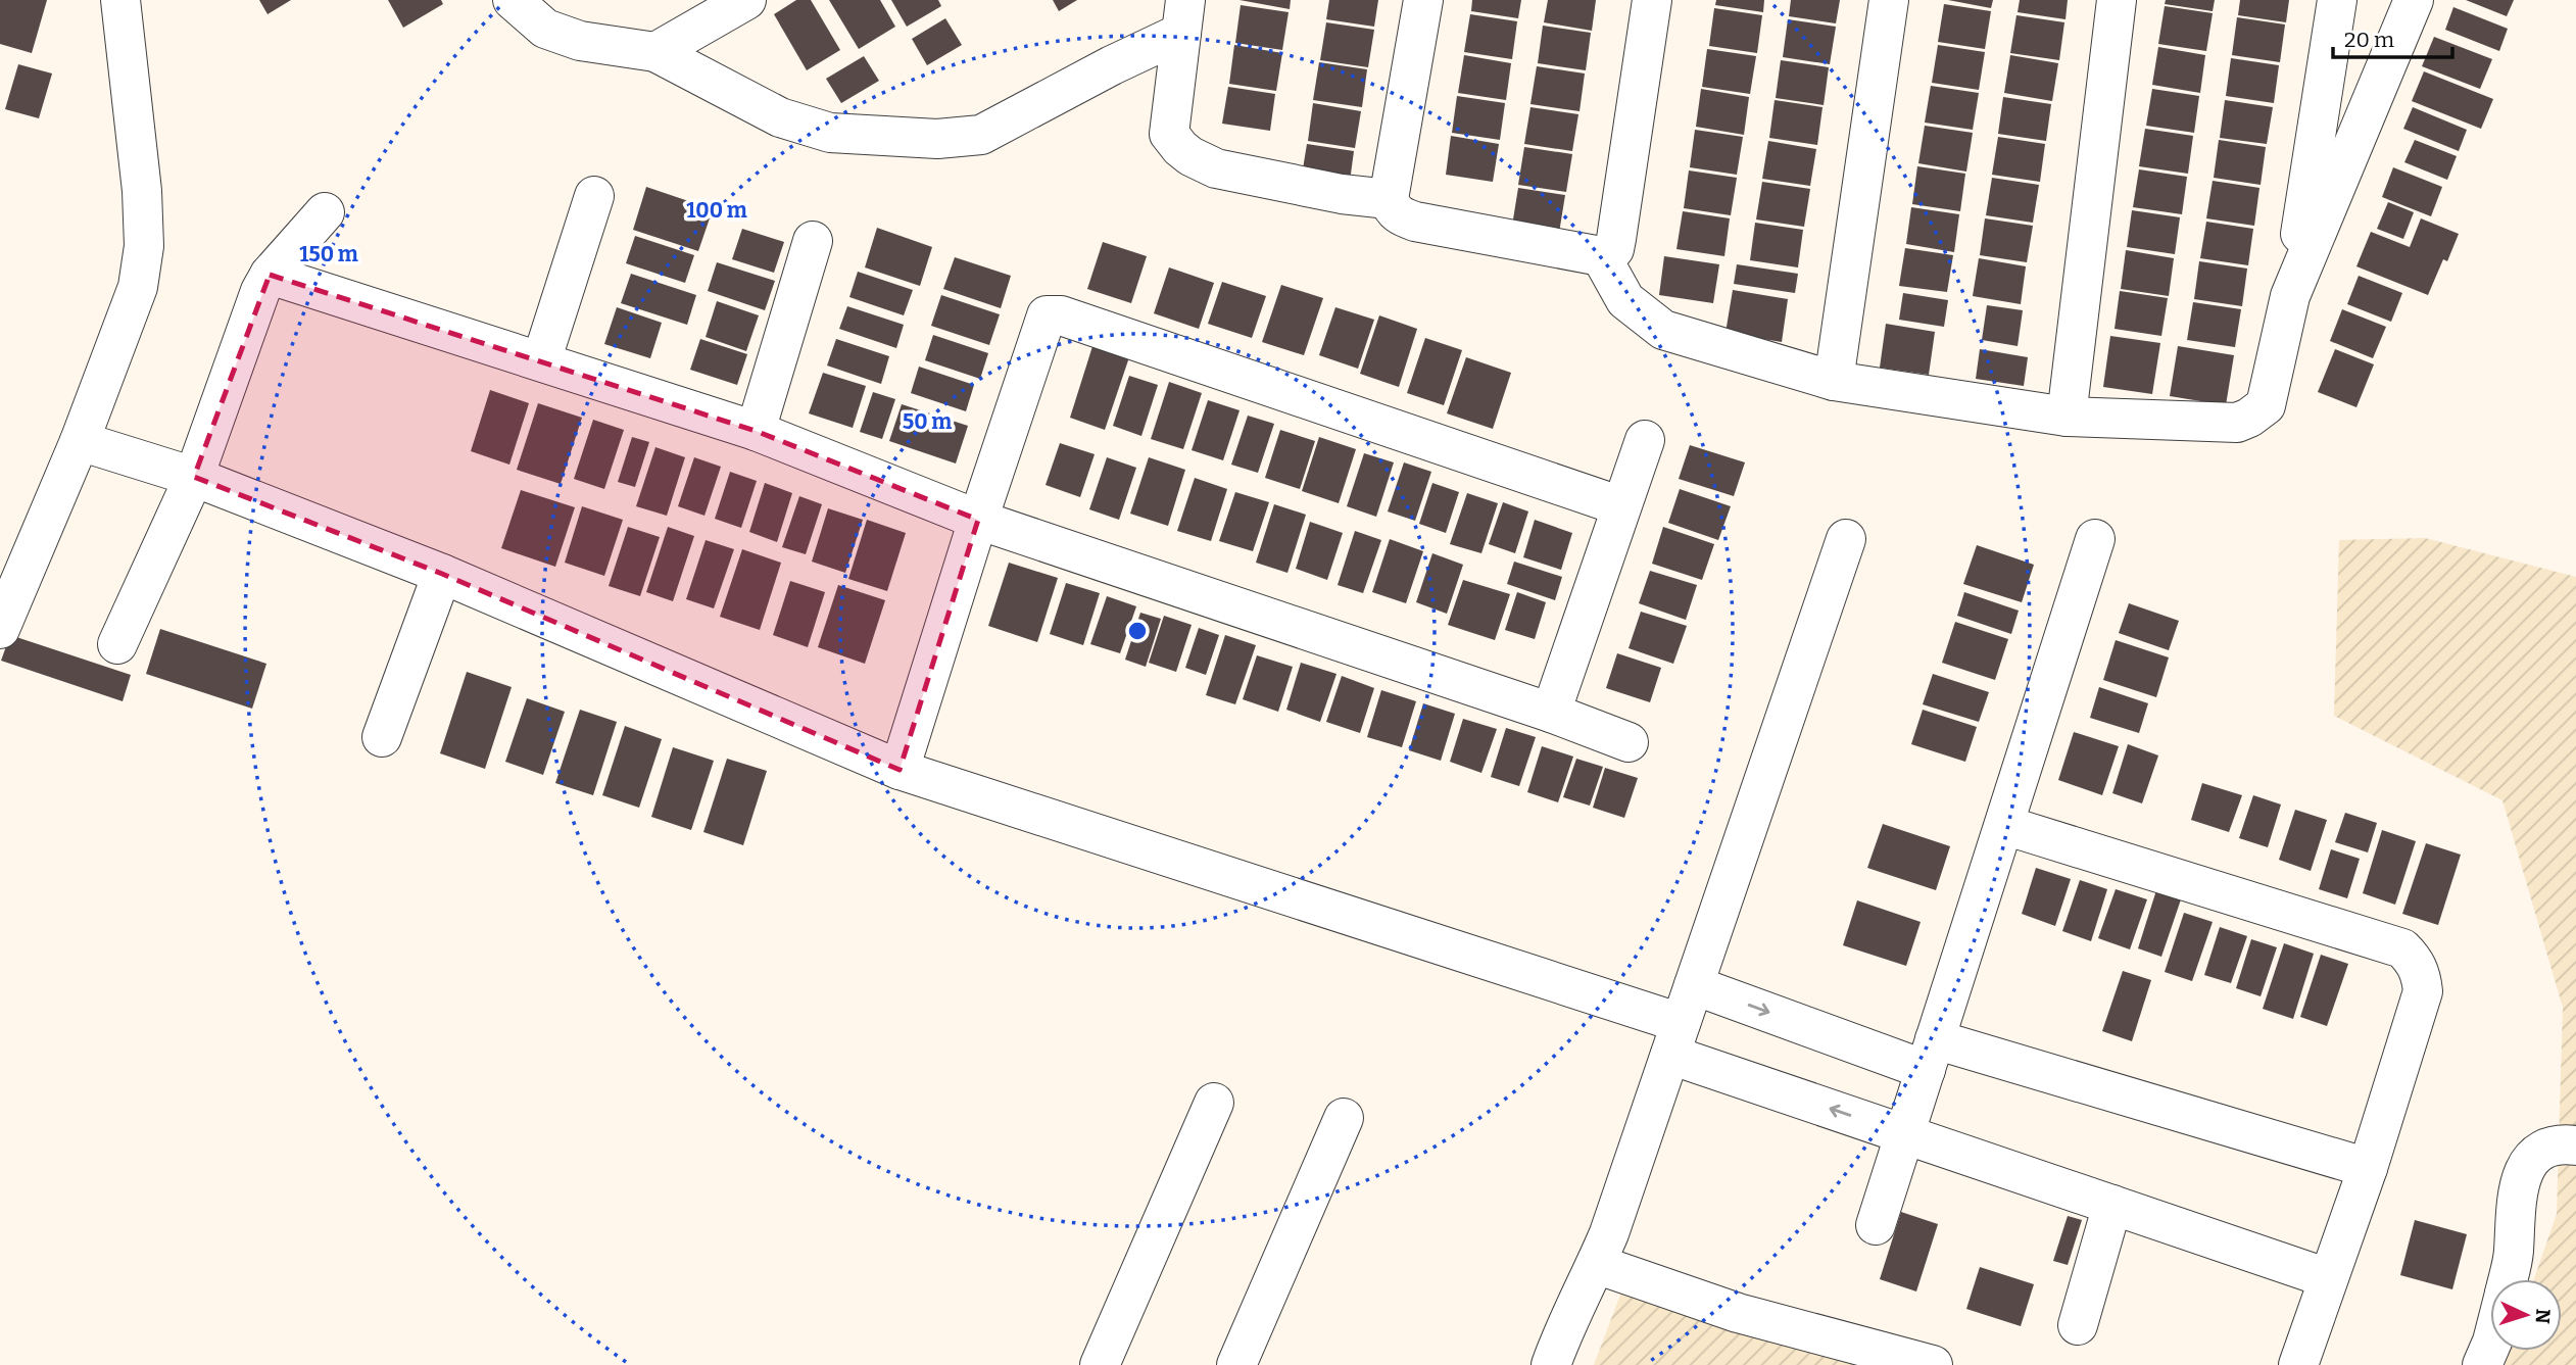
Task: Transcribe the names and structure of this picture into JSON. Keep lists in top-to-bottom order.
{
  "scale_bar": "20 m",
  "north": "right",
  "rings": ["100 m", "150 m", "50 m"]
}
